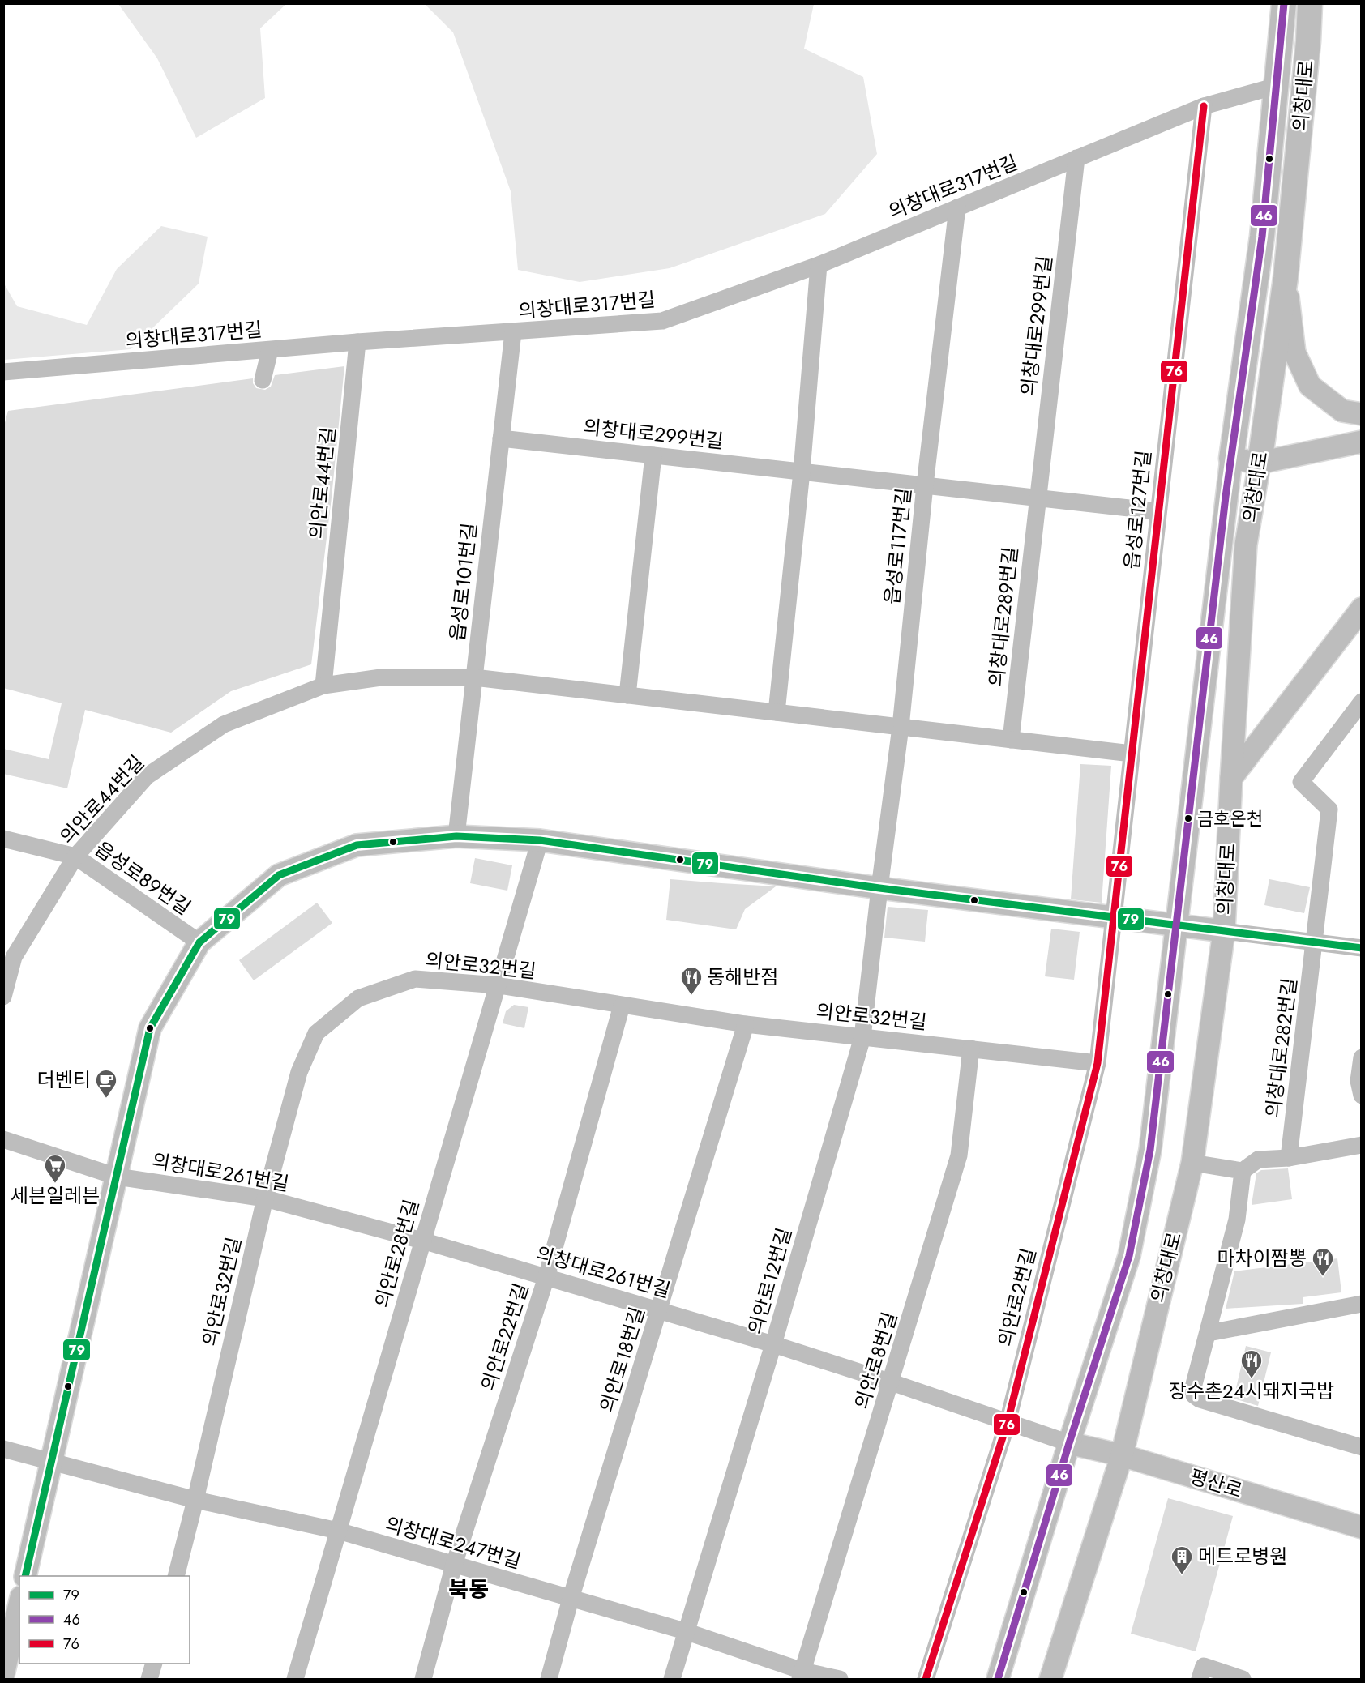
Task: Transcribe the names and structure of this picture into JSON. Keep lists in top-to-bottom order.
{
  "streets": {
    "highway": ["의창대로"],
    "main road": ["평산로"],
    "street": [
      "의창대로317번길",
      "의창대로299번길",
      "의안로44번길",
      "읍성로127번길",
      "읍성로117번길",
      "읍성로101번길",
      "의창대로289번길",
      "읍성로89번길",
      "의안로32번길",
      "의창대로282번길",
      "의창대로261번길",
      "의안로28번길",
      "의안로12번길",
      "의안로2번길",
      "의안로22번길",
      "의안로18번길",
      "의안로8번길",
      "의창대로247번길"
    ]
  },
  "crossings": [
    ["의창대로", "의창대로317번길"],
    ["의창대로", "의창대로261번길"],
    ["의창대로", "평산로"],
    ["의창대로317번길", "의창대로299번길"],
    ["의창대로317번길", "의안로44번길"],
    ["의창대로317번길", "읍성로127번길"],
    ["의창대로317번길", "읍성로117번길"],
    ["의창대로317번길", "읍성로101번길"],
    ["의창대로299번길", "읍성로127번길"],
    ["의창대로299번길", "읍성로117번길"],
    ["의창대로299번길", "읍성로101번길"],
    ["의창대로299번길", "의창대로289번길"],
    ["의안로44번길", "읍성로101번길"],
    ["의안로44번길", "읍성로89번길"],
    ["읍성로127번길", "의안로2번길"],
    ["읍성로117번길", "의안로12번길"],
    ["의안로32번길", "의창대로261번길"],
    ["의안로32번길", "의안로28번길"],
    ["의안로32번길", "의안로12번길"],
    ["의안로32번길", "의안로2번길"],
    ["의안로32번길", "의안로22번길"],
    ["의안로32번길", "의안로18번길"],
    ["의안로32번길", "의안로8번길"],
    ["의안로32번길", "의창대로247번길"],
    ["의창대로261번길", "의안로28번길"],
    ["의창대로261번길", "의안로12번길"],
    ["의창대로261번길", "의안로2번길"],
    ["의창대로261번길", "의안로22번길"],
    ["의창대로261번길", "의안로18번길"],
    ["의창대로261번길", "의안로8번길"],
    ["의창대로261번길", "평산로"],
    ["의안로28번길", "의창대로247번길"],
    ["의안로12번길", "의창대로247번길"],
    ["의안로22번길", "의창대로247번길"],
    ["의안로18번길", "의창대로247번길"],
    ["의안로8번길", "의창대로247번길"]
  ],
  "districts": ["북동"],
  "places": {
    "other": ["금호온천"],
    "restaurant": ["동해반점", "마차이짬뽕", "장수촌24시돼지국밥"],
    "cafe": ["더벤티"],
    "supermarket": ["세븐일레븐"],
    "building": ["메트로병원"]
  },
  "lines": ["transit line 46", "transit line 76", "transit line 79"],
  "legend": ["79", "46", "76"]
}
